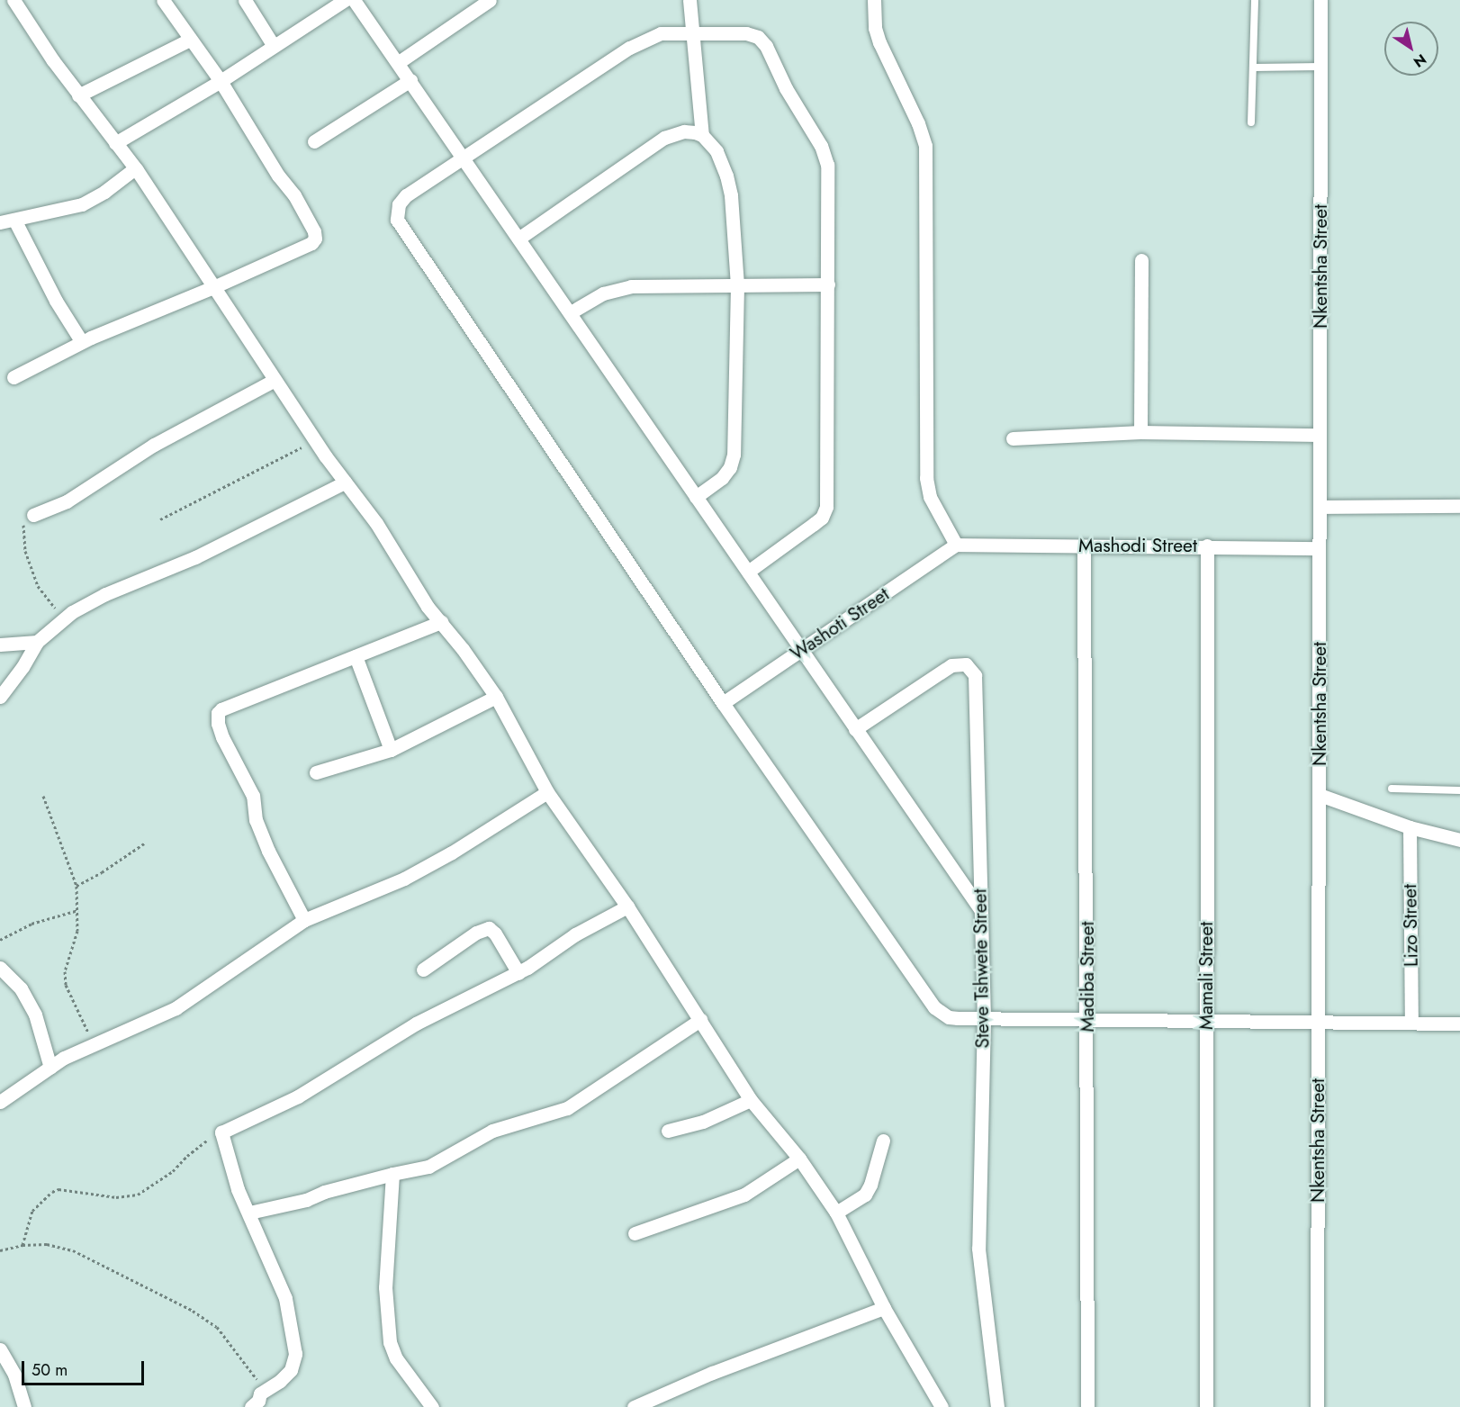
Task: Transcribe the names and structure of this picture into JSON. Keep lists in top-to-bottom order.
{
  "streets": {
    "street": [
      "Nkentsha Street",
      "Mashodi Street",
      "Washoti Street",
      "Lizo Street",
      "Steve Tshwete Street",
      "Mamali Street",
      "Madiba Street"
    ]
  },
  "crossings": [
    ["Nkentsha Street", "Mashodi Street"],
    ["Mashodi Street", "Washoti Street"],
    ["Mashodi Street", "Mamali Street"],
    ["Mashodi Street", "Madiba Street"]
  ],
  "scale_bar": "50 m",
  "north": "bottom right"
}
